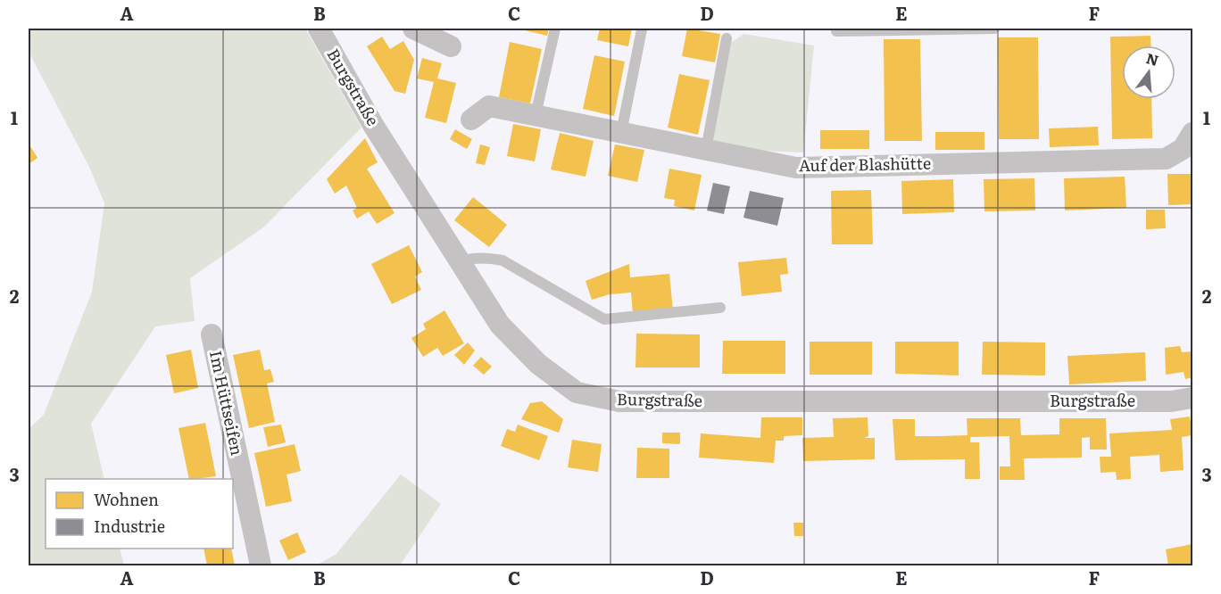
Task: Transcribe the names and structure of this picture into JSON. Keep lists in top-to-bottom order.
{
  "streets": {
    "street": ["Burgstraße", "Auf der Blashütte", "Im Hüttseifen"]
  },
  "legend": ["Wohnen", "Industrie"],
  "north": "top",
  "grid": {
    "columns": [
      "A",
      "B",
      "C",
      "D",
      "E",
      "F"
    ],
    "rows": ["1", "2", "3"]
  }
}
